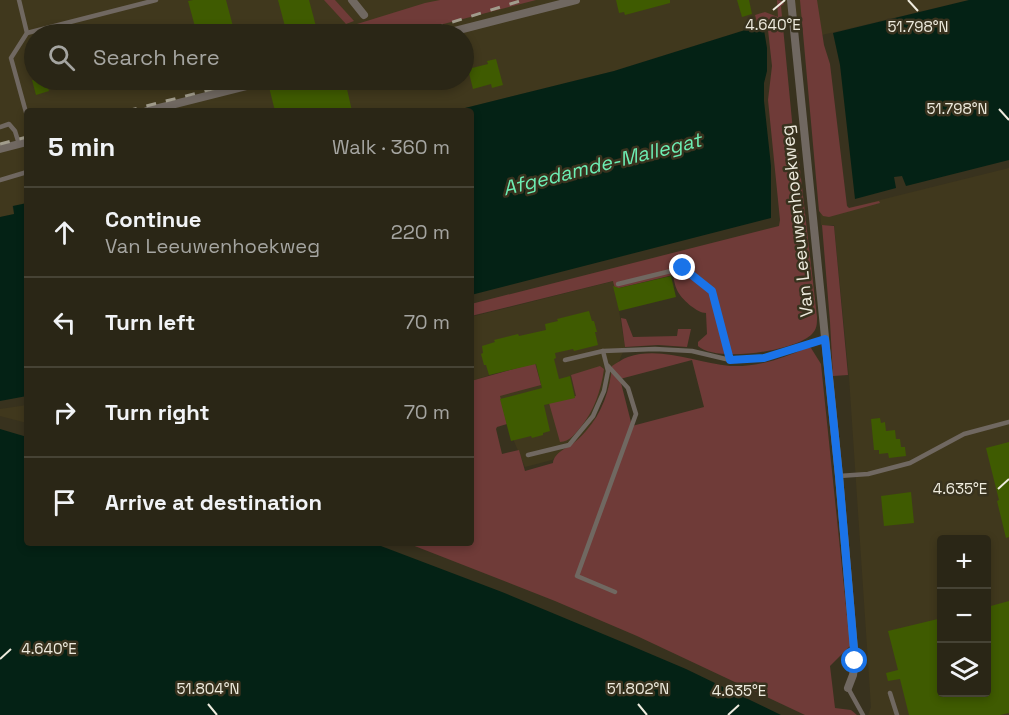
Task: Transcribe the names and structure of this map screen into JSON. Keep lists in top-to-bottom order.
{
  "streets": {
    "street": ["Van Leeuwenhoekweg"]
  },
  "water": ["Afgedamde-Mallegat"],
  "page": {
    "search": "Search here",
    "heading": ["5 min", "Walk · 360 m"],
    "list": [
      ["Continue", "Van Leeuwenhoekweg", "220 m"],
      ["Turn left", "70 m"],
      ["Turn right", "70 m"],
      "Arrive at destination"
    ],
    "map_buttons": ["+", "−"]
  },
  "coordinates": [
    "4.640°E",
    "51.798°N",
    "4.635°E",
    "51.804°N",
    "51.802°N"
  ]
}
